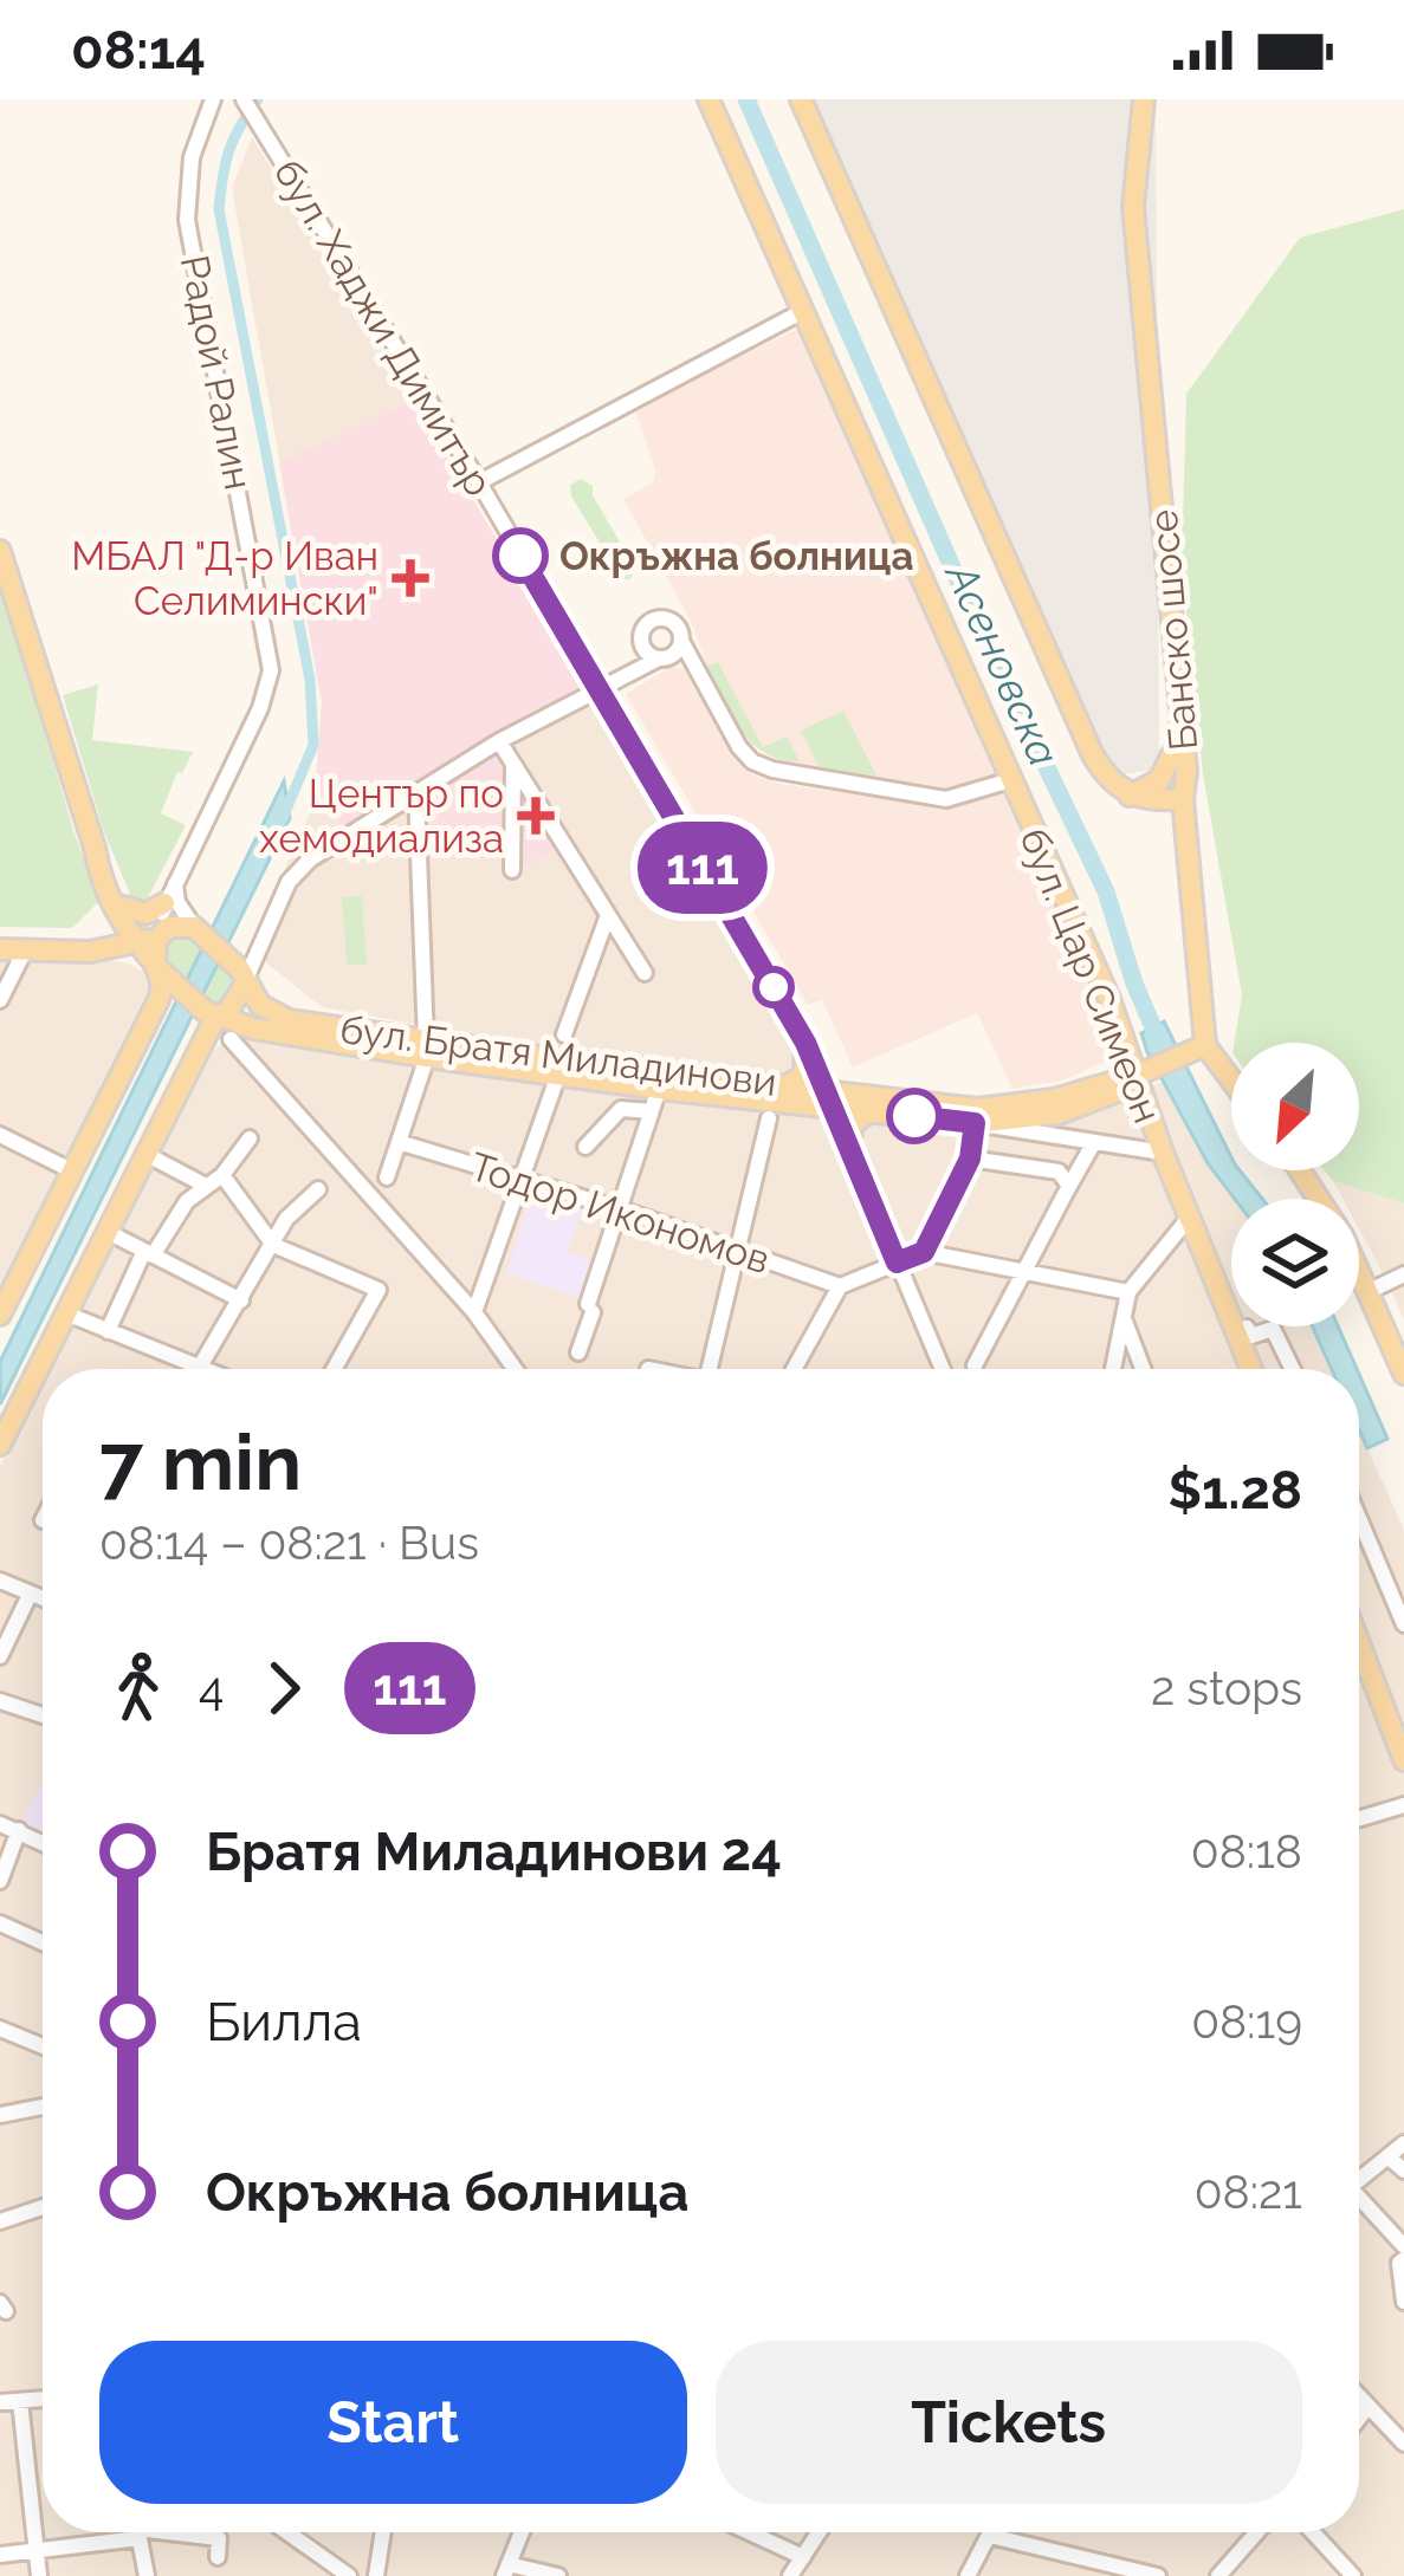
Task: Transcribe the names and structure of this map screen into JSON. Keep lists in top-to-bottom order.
{
  "streets": {
    "main road": ["Банско шосе", "бул. Цар Симеон", "бул. Братя Миладинови"],
    "street": ["бул. Хаджи Димитър", "Радой Ралин", "Тодор Икономов"]
  },
  "crossings": [
    ["бул. Хаджи Димитър", "бул. Братя Миладинови"],
    ["Банско шосе", "бул. Братя Миладинови"],
    ["бул. Цар Симеон", "бул. Братя Миладинови"]
  ],
  "water": ["Асеновска"],
  "places": {
    "other": ["Окръжна болница"],
    "health": ["МБАЛ \"Д-р Иван Селимински\"", "Център по хемодиализа"]
  },
  "lines": ["bus line 111"],
  "north": "bottom left",
  "page": {
    "status": "08:14",
    "on_map": "111",
    "heading": ["7 min", "08:14 – 08:21 · Bus", "$1.28"],
    "legs": ["4", "111", "2 stops"],
    "list": [
      {
        "name": "Братя Миладинови 24",
        "value": "08:18"
      },
      {
        "name": "Билла",
        "value": "08:19"
      },
      {
        "name": "Окръжна болница",
        "value": "08:21"
      }
    ],
    "buttons": ["Start", "Tickets"]
  }
}
